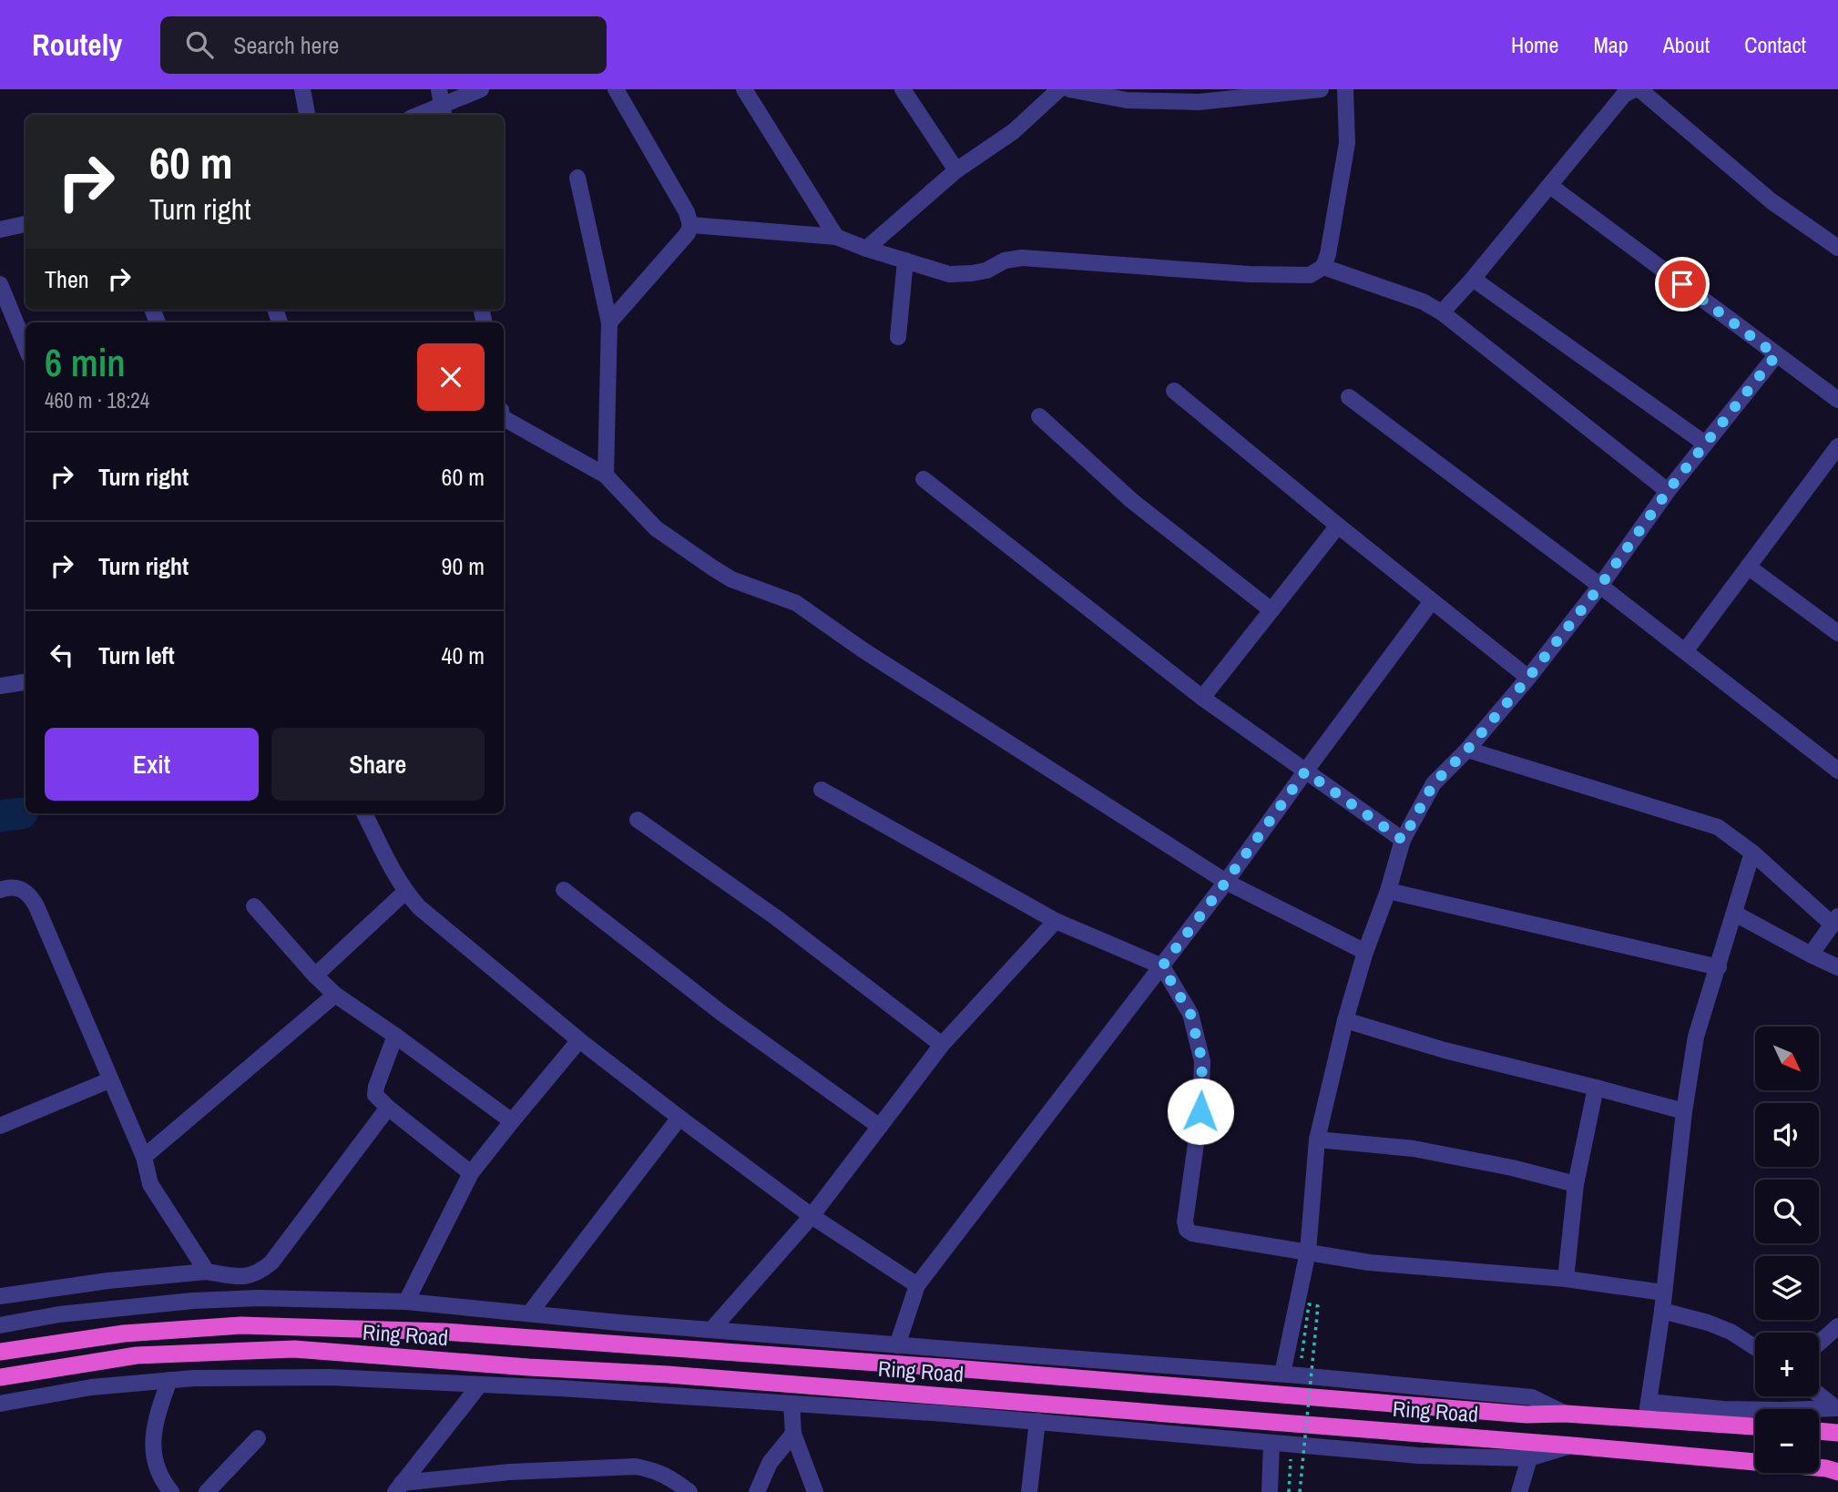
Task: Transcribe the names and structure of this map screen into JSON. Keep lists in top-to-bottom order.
{
  "streets": {
    "highway": ["Ring Road"]
  },
  "north": "bottom right",
  "page": {
    "header": "Routely",
    "search": "Search here",
    "nav": [
      "Home",
      "Map",
      "About",
      "Contact"
    ],
    "turn": ["60 m", "Turn right"],
    "then": "Then",
    "heading": ["6 min", "460 m · 18:24"],
    "list": [
      {
        "name": "Turn right",
        "value": "60 m"
      },
      {
        "name": "Turn right",
        "value": "90 m"
      },
      {
        "name": "Turn left",
        "value": "40 m"
      }
    ],
    "buttons": ["Exit", "Share"],
    "map_buttons": ["+", "−"]
  }
}
